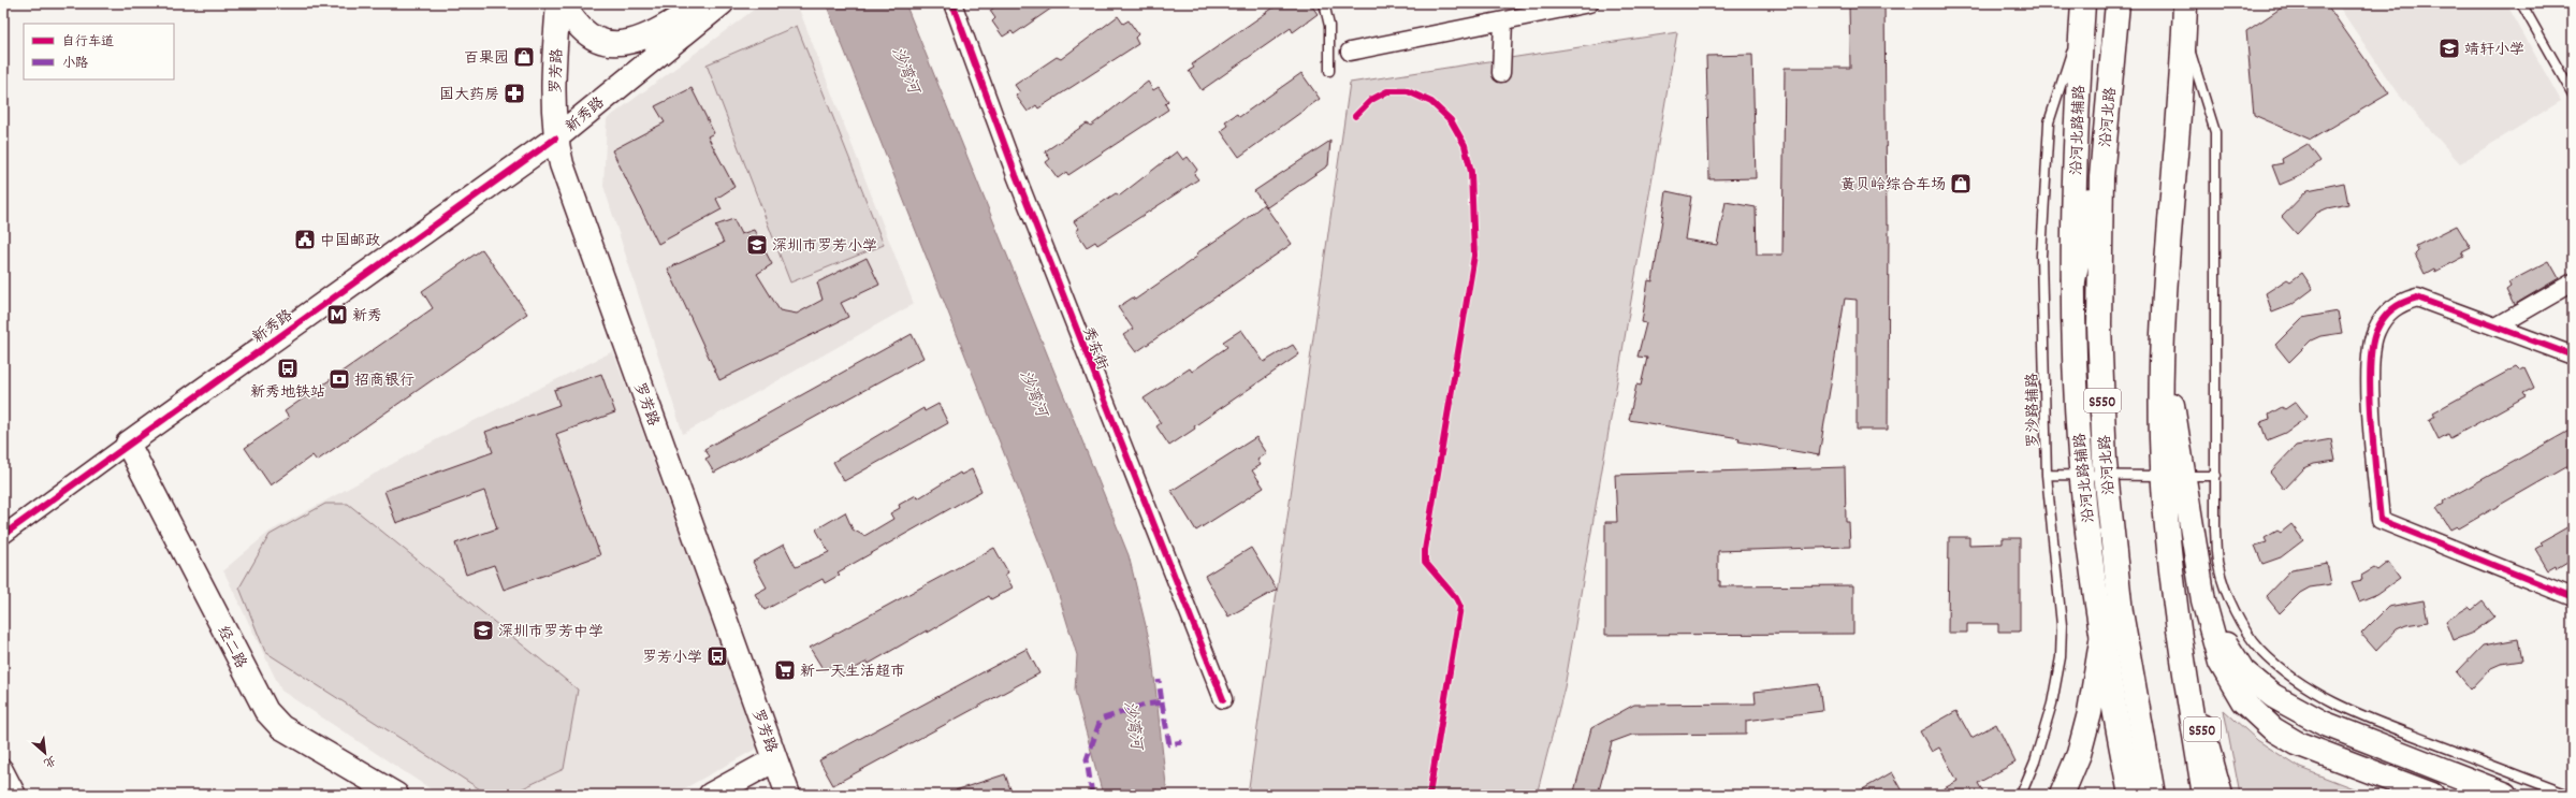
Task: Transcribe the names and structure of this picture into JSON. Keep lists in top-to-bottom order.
{
  "streets": {
    "main road": [
      "罗芳路",
      "新秀路",
      "沿河北路",
      "沿河北路辅路",
      "S550",
      "经二路"
    ],
    "street": ["秀东街"],
    "lane": ["罗沙路辅路"]
  },
  "crossings": [
    ["罗芳路", "新秀路"],
    ["新秀路", "经二路"],
    ["沿河北路辅路", "罗沙路辅路"]
  ],
  "water": ["沙湾河"],
  "places": {
    "school or university": ["靖轩小学", "深圳市罗芳小学", "深圳市罗芳中学"],
    "shop": ["百果园", "黄贝岭综合车场"],
    "pharmacy": ["国大药房"],
    "public building": ["中国邮政"],
    "metro station": ["新秀"],
    "bus stop": ["新秀地铁站", "罗芳小学"],
    "bank": ["招商银行"],
    "supermarket": ["新一天生活超市"]
  },
  "legend": ["自行车道", "小路"],
  "north": "bottom right"
}
